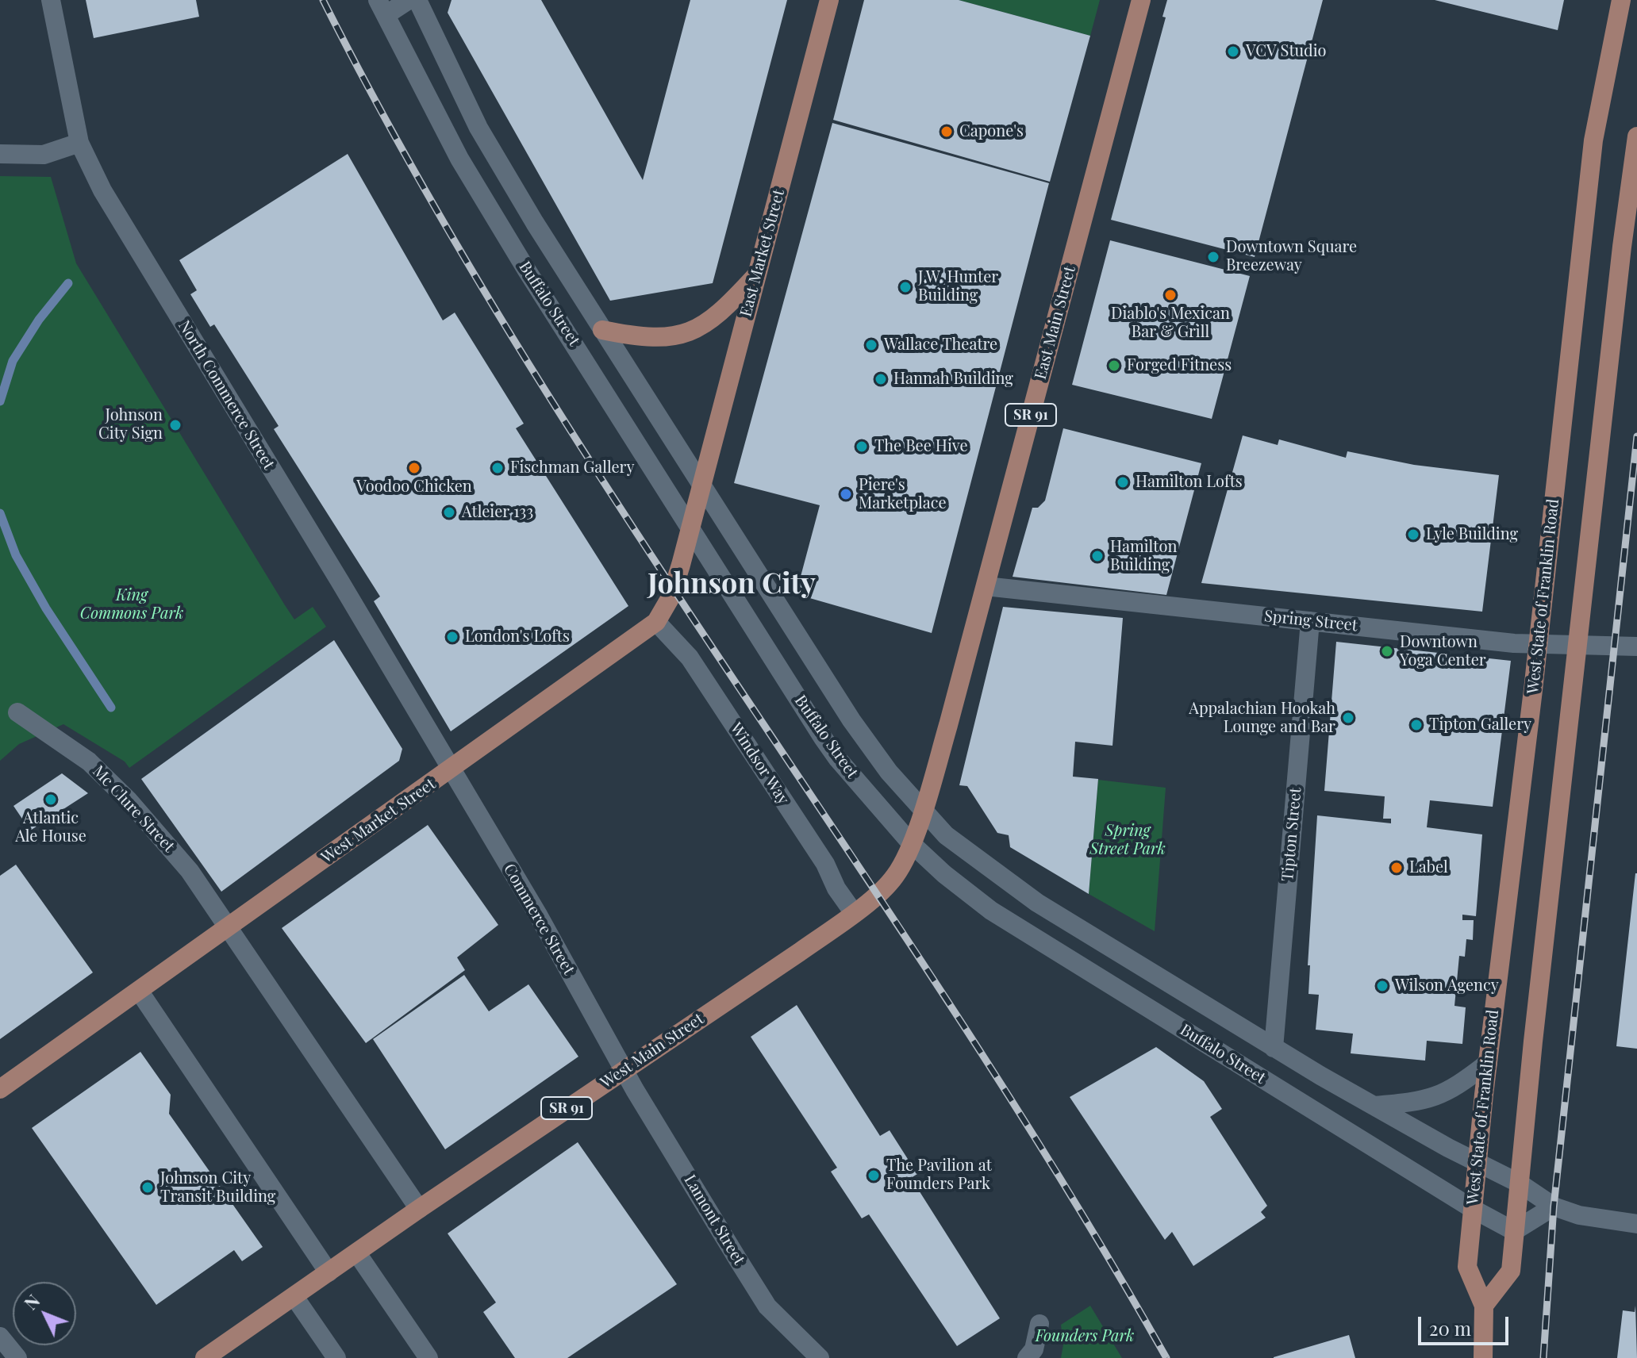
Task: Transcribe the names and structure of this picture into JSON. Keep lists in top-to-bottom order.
{
  "streets": {
    "main road": [
      "East Market Street",
      "East Main Street",
      "SR 91",
      "West State of Franklin Road",
      "West Market Street",
      "West Main Street"
    ],
    "street": [
      "Buffalo Street",
      "North Commerce Street",
      "Spring Street",
      "Windsor Way",
      "Mc Clure Street",
      "Tipton Street",
      "Commerce Street",
      "Lamont Street"
    ]
  },
  "crossings": [
    ["East Market Street", "Buffalo Street"],
    ["East Market Street", "West Market Street"],
    ["Buffalo Street", "East Main Street"],
    ["Buffalo Street", "West State of Franklin Road"],
    ["Buffalo Street", "West Market Street"],
    ["Buffalo Street", "Tipton Street"],
    ["Buffalo Street", "West Main Street"],
    ["East Main Street", "Spring Street"],
    ["East Main Street", "West Main Street"],
    ["North Commerce Street", "West Market Street"],
    ["North Commerce Street", "Commerce Street"],
    ["West State of Franklin Road", "Spring Street"],
    ["Spring Street", "Tipton Street"],
    ["Windsor Way", "West Market Street"],
    ["Windsor Way", "West Main Street"],
    ["Mc Clure Street", "West Market Street"],
    ["Mc Clure Street", "West Main Street"],
    ["West Market Street", "Commerce Street"],
    ["Commerce Street", "West Main Street"],
    ["Commerce Street", "Lamont Street"],
    ["West Main Street", "Lamont Street"]
  ],
  "districts": ["Johnson City"],
  "parks": ["King Commons Park", "Spring Street Park", "Founders Park"],
  "places": [
    "VCV Studio",
    "Capone's",
    "Downtown Square Breezeway",
    "J.W. Hunter Building",
    "Diablo's Mexican Bar & Grill",
    "Wallace Theatre",
    "Forged Fitness",
    "Hannah Building",
    "Johnson City Sign",
    "The Bee Hive",
    "Voodoo Chicken",
    "Fischman Gallery",
    "Hamilton Lofts",
    "Piere's Marketplace",
    "Atleier 133",
    "Lyle Building",
    "Hamilton Building",
    "London's Lofts",
    "Downtown Yoga Center",
    "Appalachian Hookah Lounge and Bar",
    "Tipton Gallery",
    "Atlantic Ale House",
    "Label",
    "Wilson Agency",
    "The Pavilion at Founders Park",
    "Johnson City Transit Building"
  ],
  "scale_bar": "20 m",
  "north": "top left"
}
